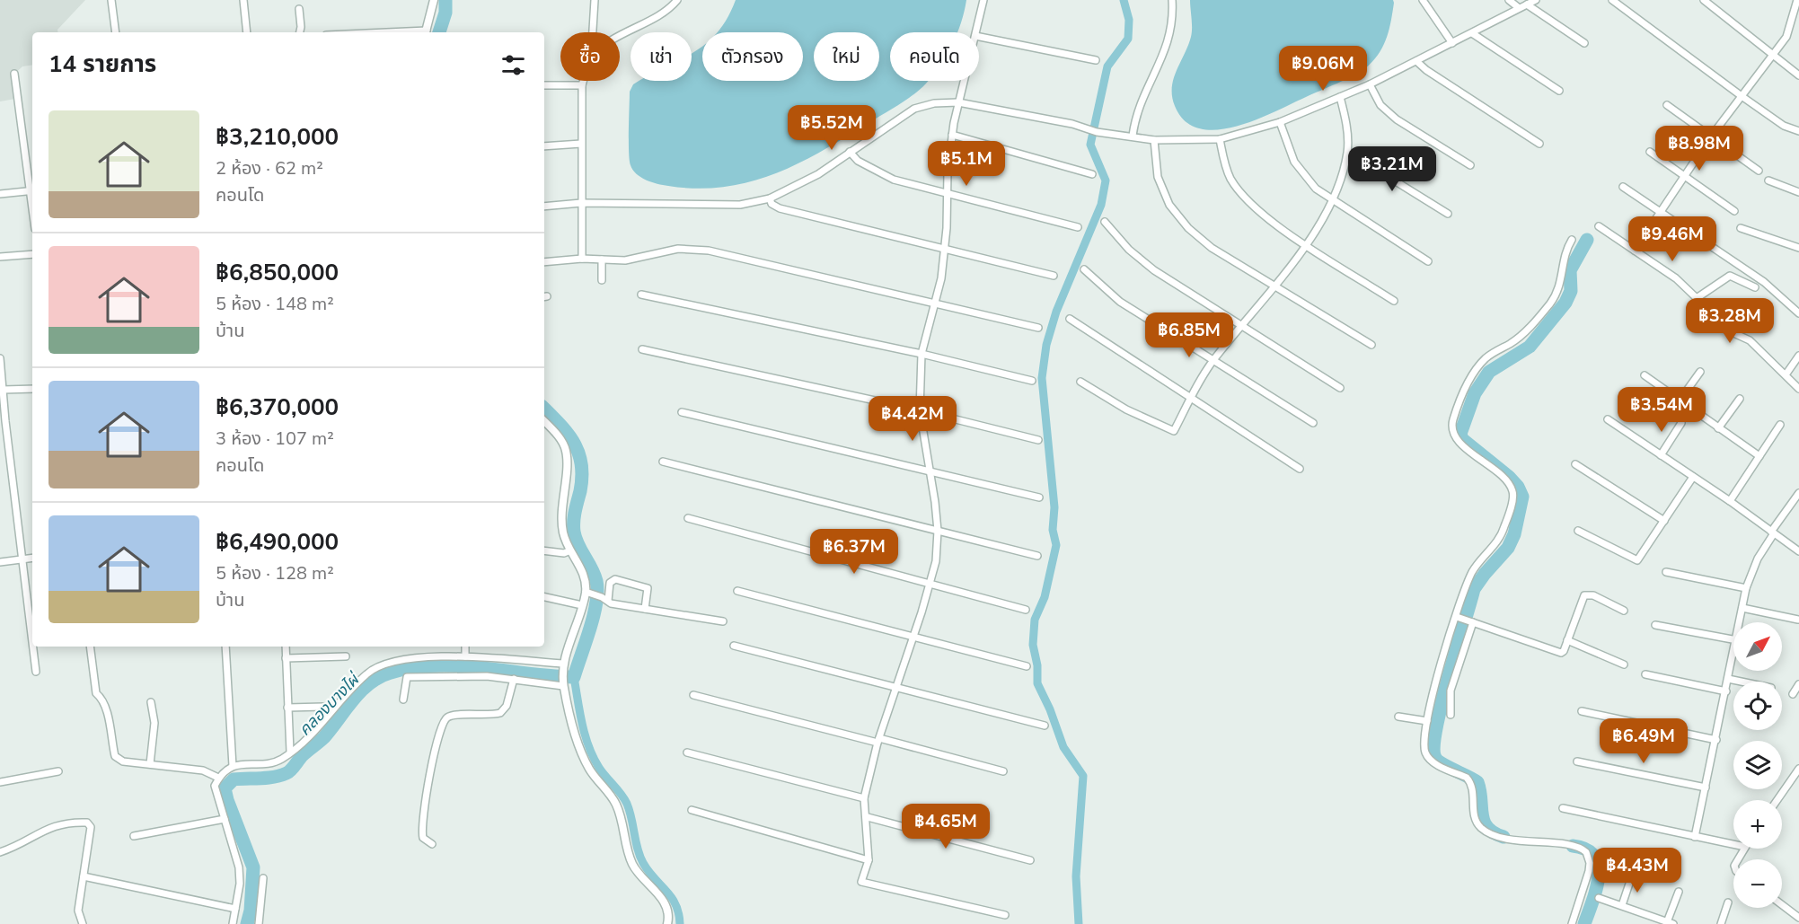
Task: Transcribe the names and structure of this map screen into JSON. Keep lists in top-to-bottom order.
{
  "water": ["คลองบางไผ่"],
  "north": "top right",
  "page": {
    "chip": [
      "ซื้อ",
      "เช่า",
      "ตัวกรอง",
      "ใหม่",
      "คอนโด"
    ],
    "heading": "14 รายการ",
    "price": [
      "฿9.06M",
      "฿5.52M",
      "฿8.98M",
      "฿5.1M",
      "฿3.21M",
      "฿9.46M",
      "฿3.28M",
      "฿6.85M",
      "฿3.54M",
      "฿4.42M",
      "฿6.37M",
      "฿6.49M",
      "฿4.65M",
      "฿4.43M"
    ],
    "list": [
      {
        "name": "฿3,210,000",
        "note": "2 ห้อง · 62 m² · คอนโด"
      },
      {
        "name": "฿6,850,000",
        "note": "5 ห้อง · 148 m² · บ้าน"
      },
      {
        "name": "฿6,370,000",
        "note": "3 ห้อง · 107 m² · คอนโด"
      },
      {
        "name": "฿6,490,000",
        "note": "5 ห้อง · 128 m² · บ้าน"
      }
    ],
    "map_buttons": ["+", "−"]
  }
}
